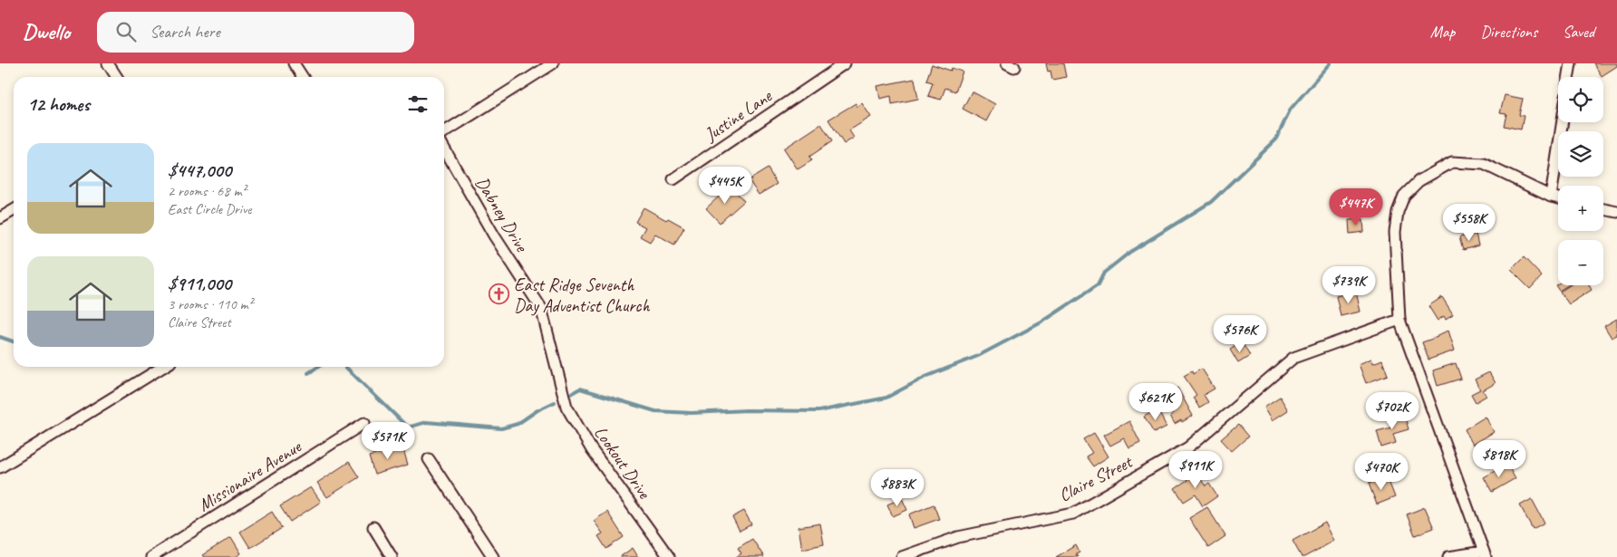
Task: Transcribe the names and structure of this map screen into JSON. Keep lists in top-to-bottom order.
{
  "streets": {
    "street": [
      "Justine Lane",
      "Dabney Drive",
      "Lookout Drive",
      "Missionaire Avenue",
      "Claire Street"
    ]
  },
  "crossings": [
    ["Dabney Drive", "Lookout Drive"]
  ],
  "places": {
    "church": ["East Ridge Seventh Day Adventist Church"]
  },
  "page": {
    "header": "Dwello",
    "search": "Search here",
    "nav": ["Map", "Directions", "Saved"],
    "map_buttons": ["+", "−"],
    "heading": "12 homes",
    "list": [
      {
        "name": "$447,000",
        "note": "2 rooms · 68 m² · East Circle Drive"
      },
      {
        "name": "$911,000",
        "note": "3 rooms · 110 m² · Claire Street"
      }
    ],
    "price": [
      "$445K",
      "$447K",
      "$558K",
      "$739K",
      "$576K",
      "$621K",
      "$702K",
      "$571K",
      "$818K",
      "$911K",
      "$470K",
      "$883K"
    ]
  }
}
